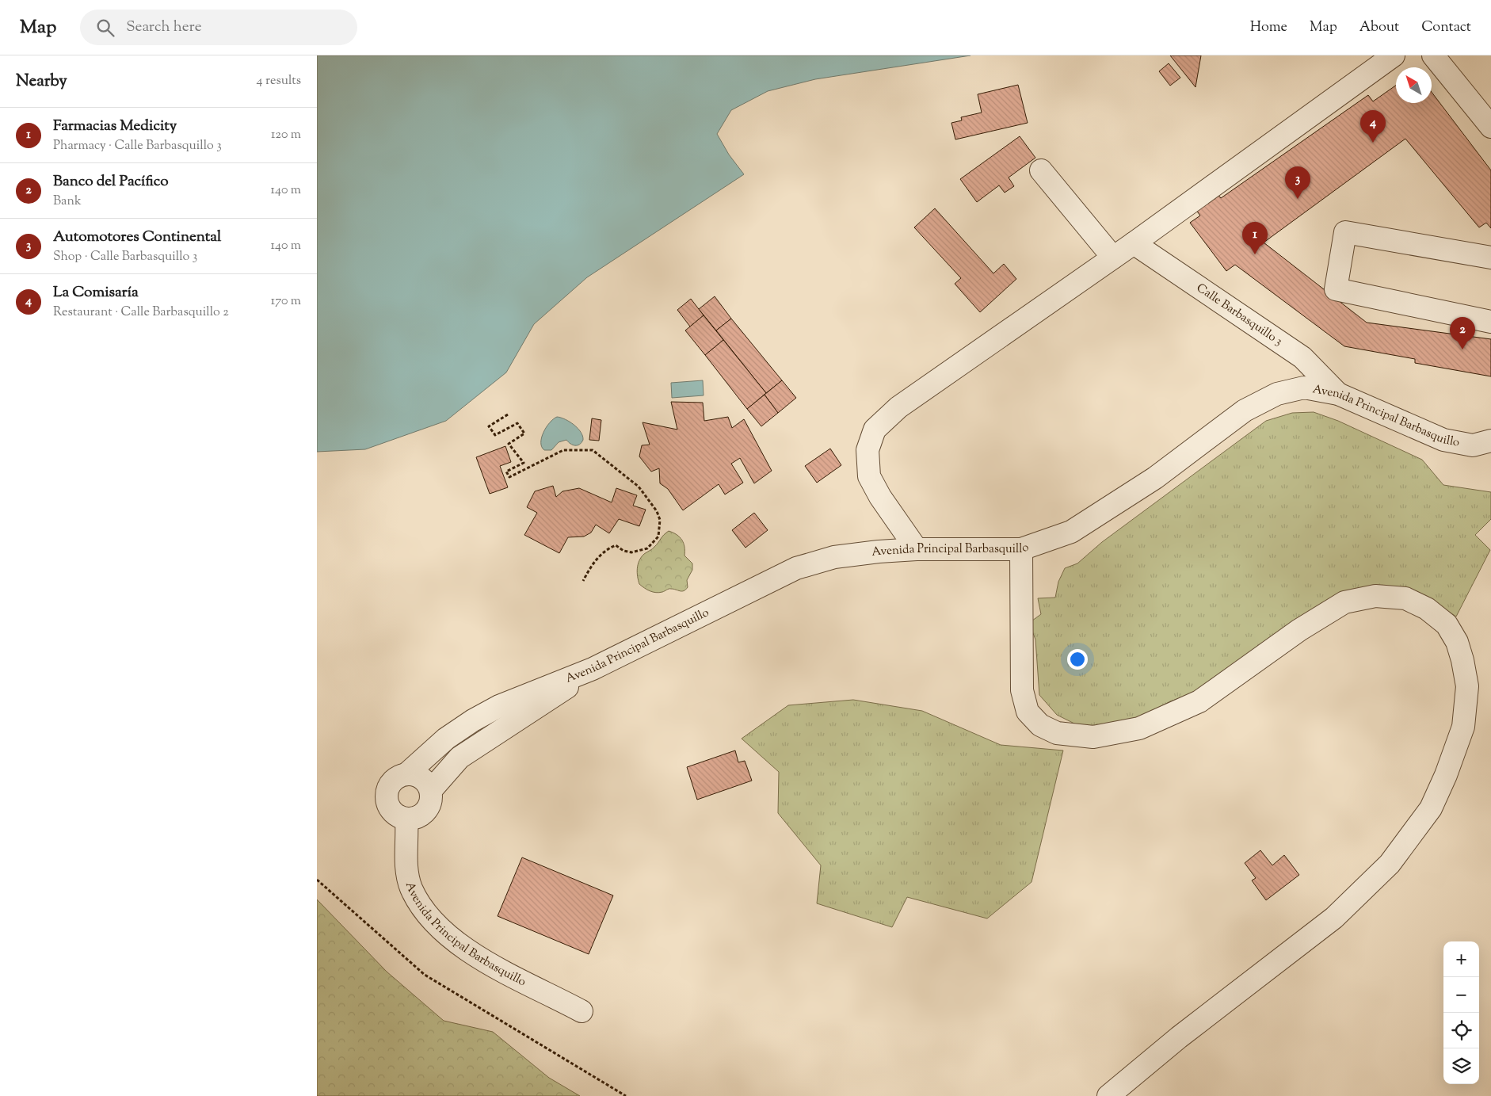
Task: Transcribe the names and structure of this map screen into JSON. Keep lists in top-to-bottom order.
{
  "streets": {
    "street": ["Calle Barbasquillo 3", "Avenida Principal Barbasquillo"]
  },
  "crossings": [
    ["Calle Barbasquillo 3", "Avenida Principal Barbasquillo"]
  ],
  "north": "top left",
  "page": {
    "header": "Map",
    "search": "Search here",
    "nav": [
      "Home",
      "Map",
      "About",
      "Contact"
    ],
    "heading": ["Nearby", "4 results"],
    "list": [
      {
        "mark": "1",
        "name": "Farmacias Medicity",
        "note": "Pharmacy · Calle Barbasquillo 3",
        "value": "120 m"
      },
      {
        "mark": "2",
        "name": "Banco del Pacífico",
        "note": "Bank",
        "value": "140 m"
      },
      {
        "mark": "3",
        "name": "Automotores Continental",
        "note": "Shop · Calle Barbasquillo 3",
        "value": "140 m"
      },
      {
        "mark": "4",
        "name": "La Comisaría",
        "note": "Restaurant · Calle Barbasquillo 2",
        "value": "170 m"
      }
    ],
    "pins": [
      "4",
      "3",
      "1",
      "2"
    ],
    "map_buttons": ["+", "−"]
  }
}
